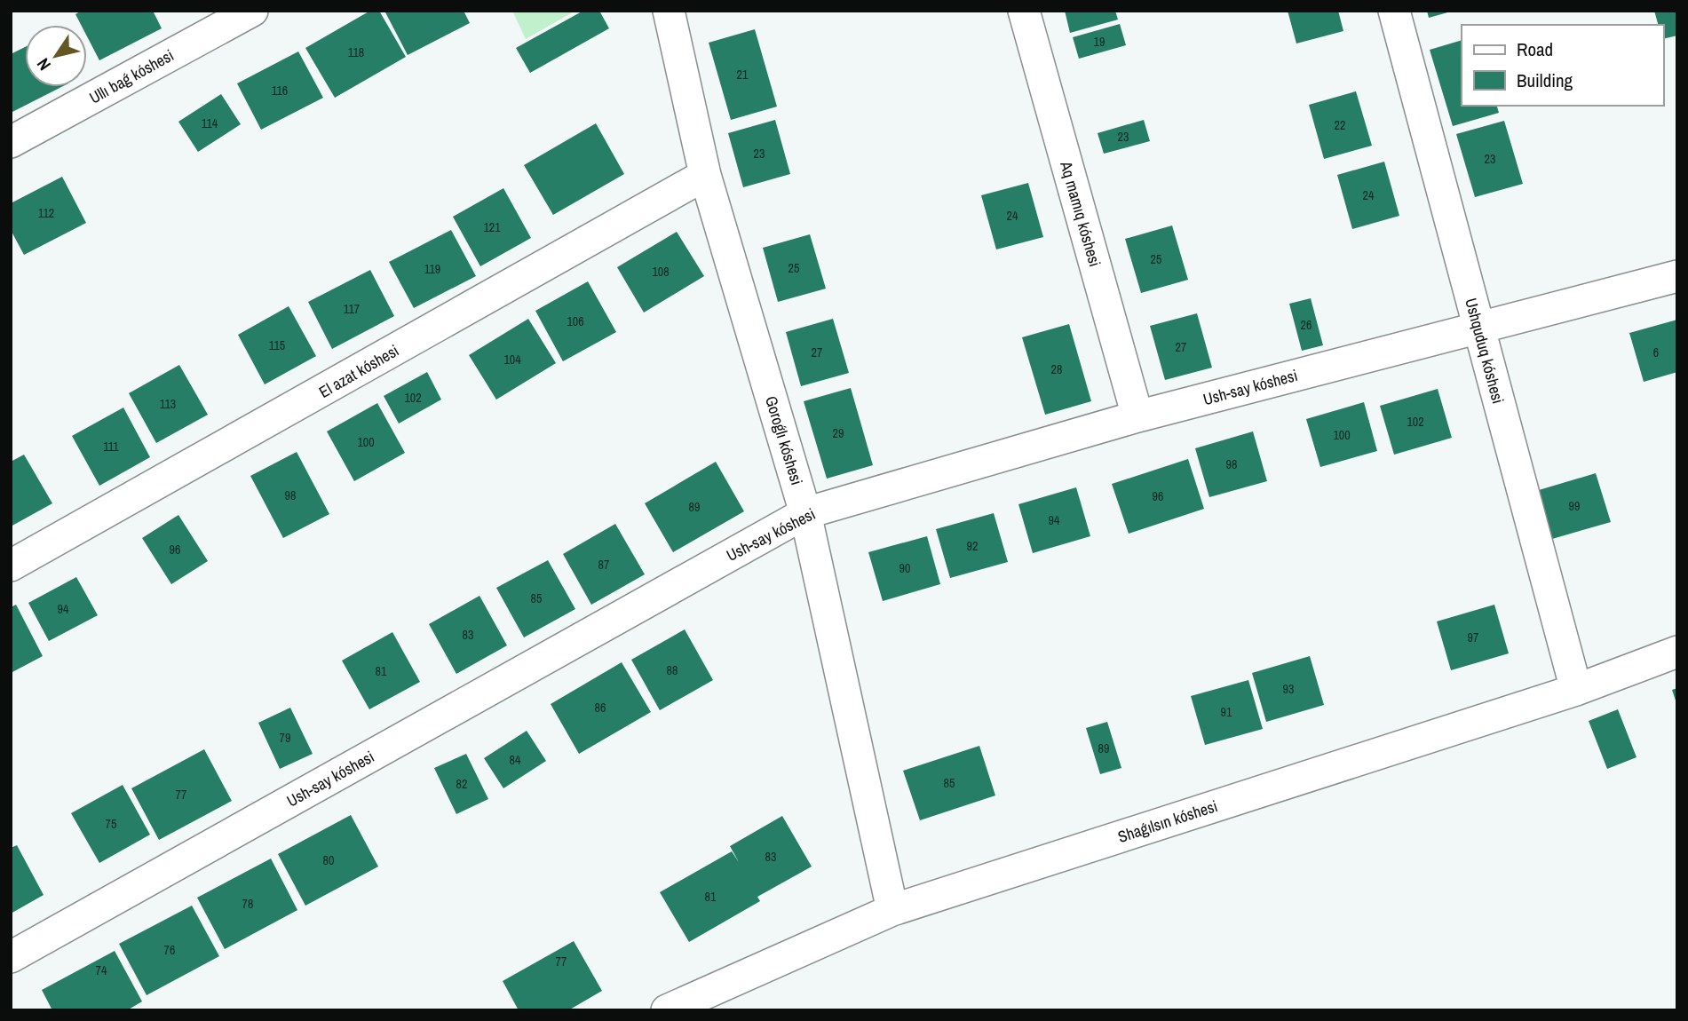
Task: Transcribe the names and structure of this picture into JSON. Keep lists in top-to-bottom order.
{
  "streets": {
    "street": [
      "Ullı baǵ kóshesi",
      "Aq mamıq kóshesi",
      "Ushquduq kóshesi",
      "El azat kóshesi",
      "Ush-say kóshesi",
      "Goroǵlı kóshesi",
      "Shaǵılsın kóshesi"
    ]
  },
  "crossings": [
    ["Aq mamıq kóshesi", "Ush-say kóshesi"],
    ["Ushquduq kóshesi", "Ush-say kóshesi"],
    ["Ushquduq kóshesi", "Shaǵılsın kóshesi"],
    ["El azat kóshesi", "Goroǵlı kóshesi"],
    ["Ush-say kóshesi", "Goroǵlı kóshesi"],
    ["Goroǵlı kóshesi", "Shaǵılsın kóshesi"]
  ],
  "house_numbers": [
    "19",
    "118",
    "21",
    "116",
    "114",
    "22",
    "23",
    "23",
    "23",
    "24",
    "112",
    "24",
    "121",
    "25",
    "25",
    "119",
    "108",
    "117",
    "106",
    "26",
    "115",
    "27",
    "27",
    "6",
    "104",
    "28",
    "102",
    "113",
    "102",
    "29",
    "100",
    "100",
    "111",
    "98",
    "98",
    "96",
    "99",
    "89",
    "94",
    "92",
    "96",
    "87",
    "90",
    "85",
    "94",
    "83",
    "97",
    "88",
    "81",
    "93",
    "86",
    "91",
    "79",
    "89",
    "84",
    "85",
    "82",
    "77",
    "75",
    "83",
    "80",
    "81",
    "78",
    "76",
    "77",
    "74"
  ],
  "legend": ["Road", "Building"],
  "north": "bottom left"
}
